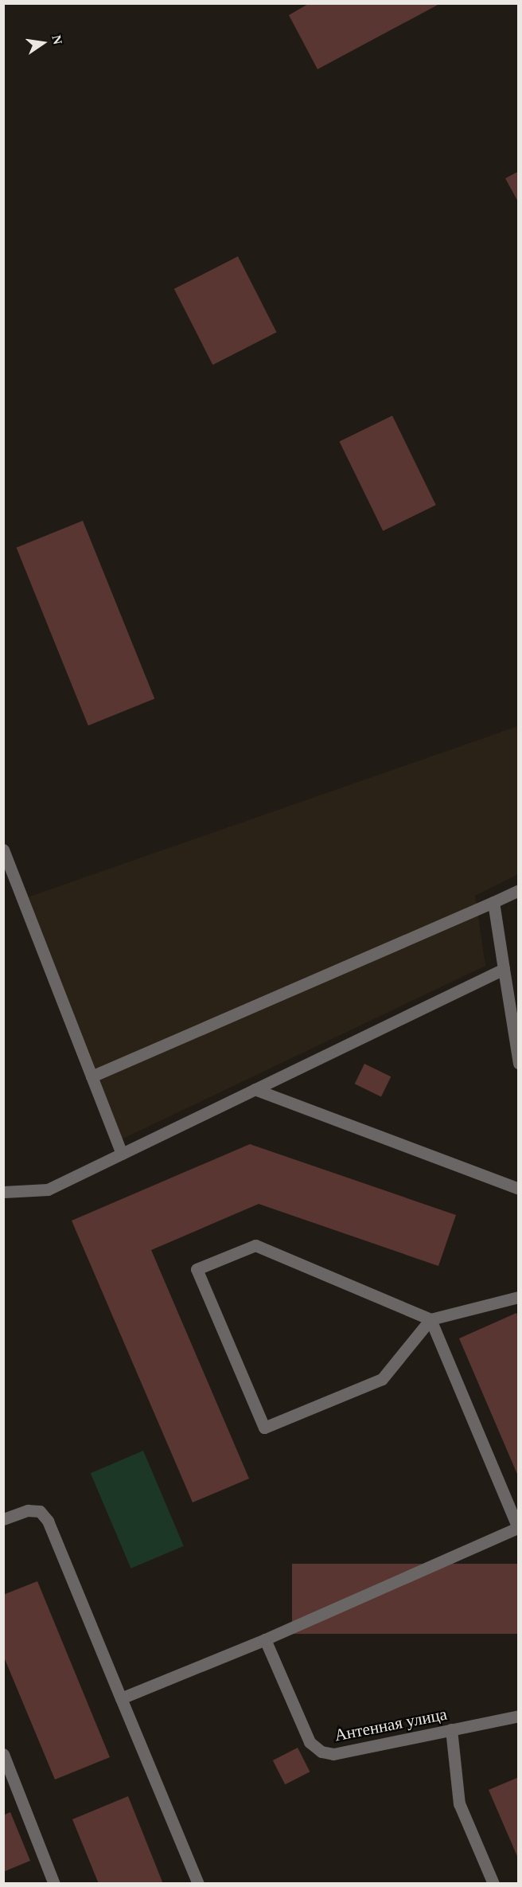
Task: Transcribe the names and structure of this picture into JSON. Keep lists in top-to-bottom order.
{
  "streets": {
    "street": ["Антенная улица"]
  },
  "north": "right"
}
